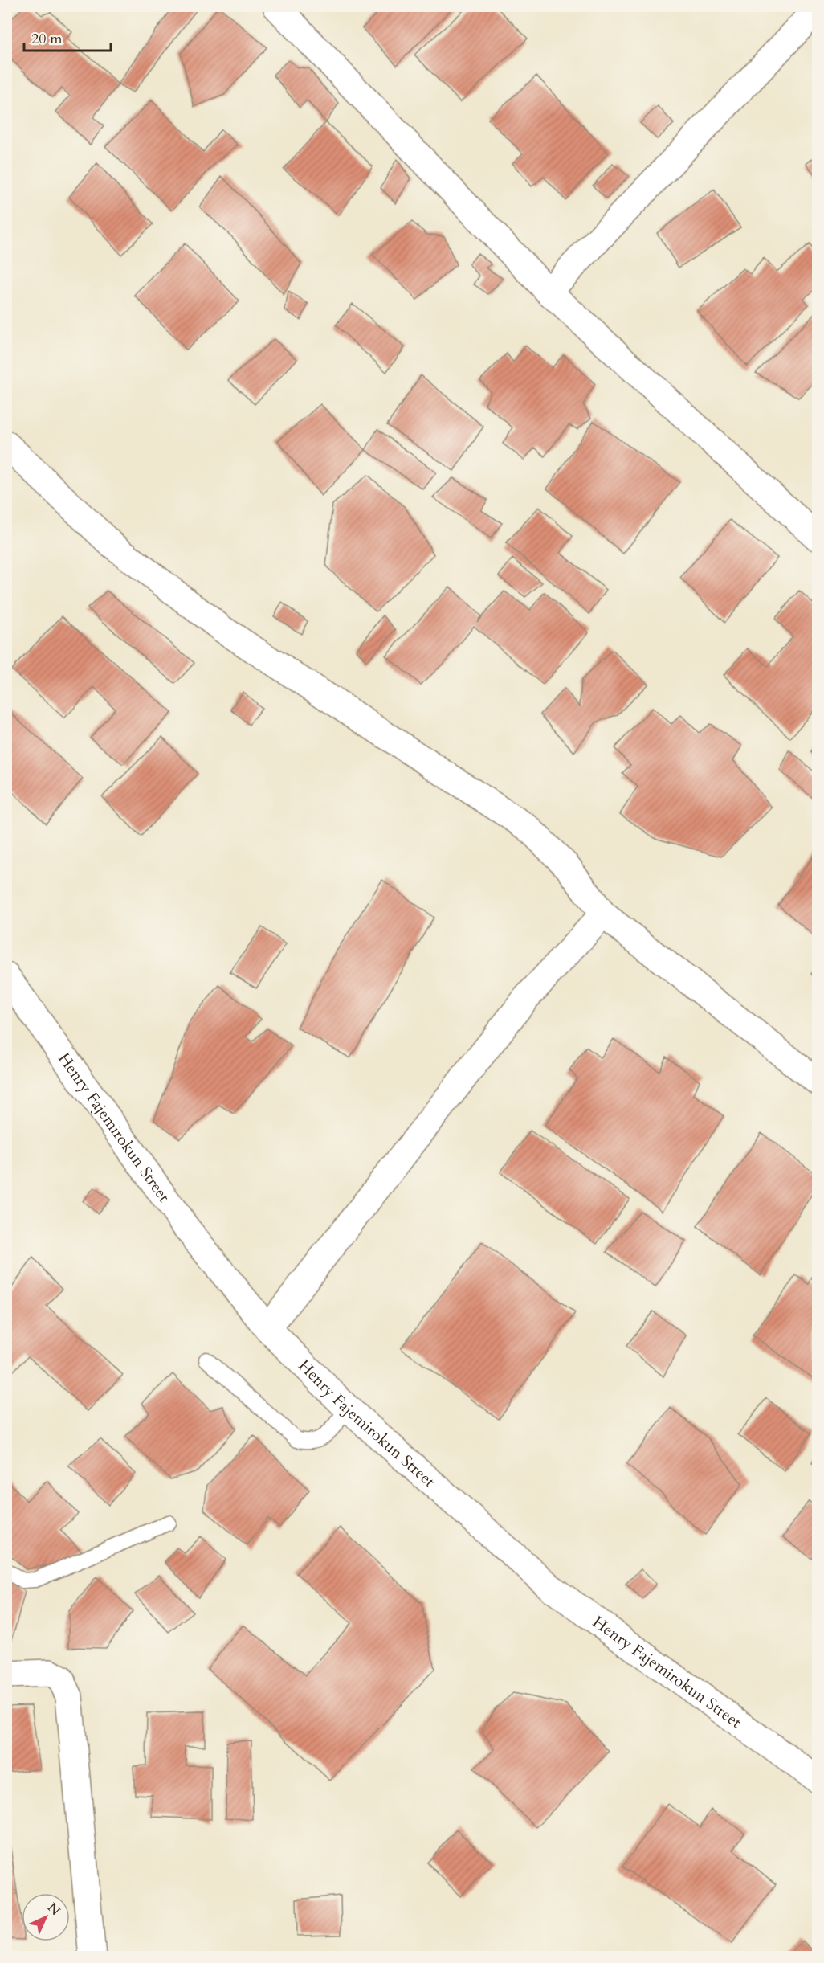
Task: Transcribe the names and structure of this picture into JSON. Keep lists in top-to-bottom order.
{
  "streets": {
    "street": ["Henry Fajemirokun Street"]
  },
  "scale_bar": "20 m",
  "north": "top right"
}
